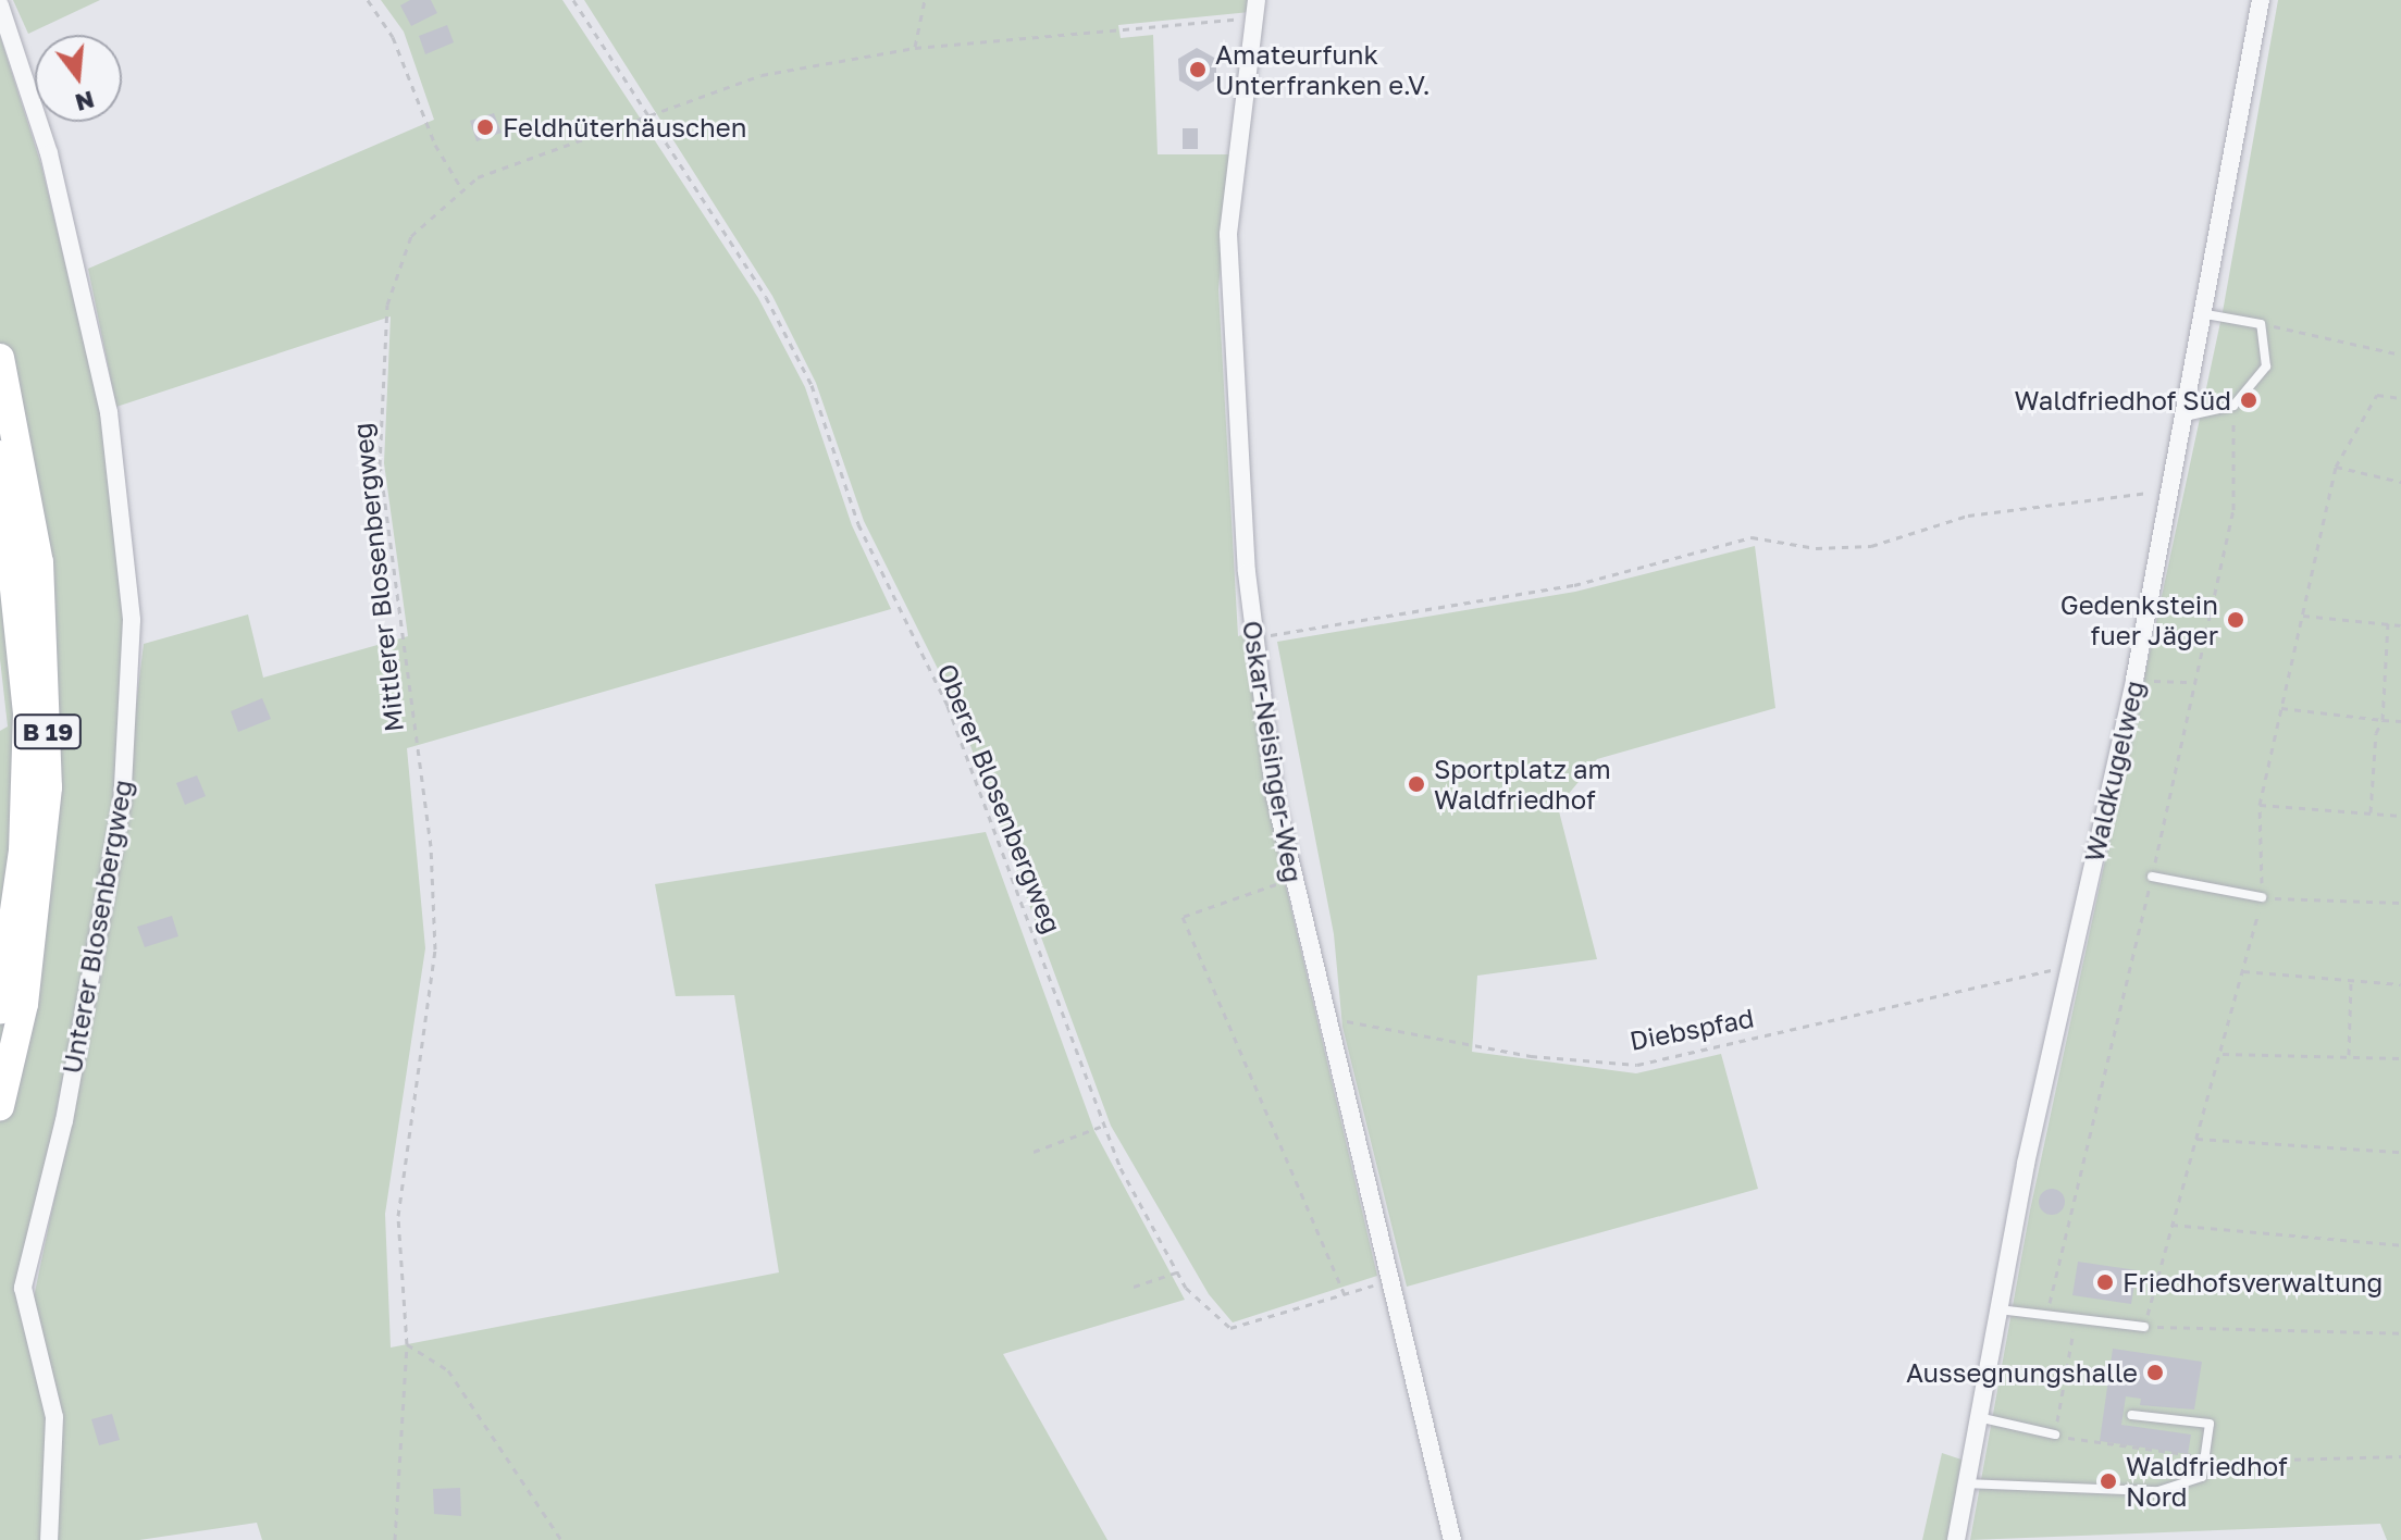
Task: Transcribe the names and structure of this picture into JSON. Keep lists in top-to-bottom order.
{
  "streets": {
    "main road": ["B 19"],
    "street": ["Oskar-Neisinger-Weg", "Waldkugelweg", "Unterer Blosenbergweg"],
    "path": ["Mittlerer Blosenbergweg", "Oberer Blosenbergweg", "Diebspfad"]
  },
  "crossings": [
    ["Mittlerer Blosenbergweg", "Oskar-Neisinger-Weg"],
    ["Mittlerer Blosenbergweg", "Oberer Blosenbergweg"],
    ["Oskar-Neisinger-Weg", "Oberer Blosenbergweg"],
    ["Oskar-Neisinger-Weg", "Diebspfad"],
    ["Waldkugelweg", "Diebspfad"]
  ],
  "places": [
    "Amateurfunk Unterfranken e.V.",
    "Feldhüterhäuschen",
    "Waldfriedhof Süd",
    "Gedenkstein fuer Jäger",
    "Sportplatz am Waldfriedhof",
    "Friedhofsverwaltung",
    "Aussegnungshalle",
    "Waldfriedhof Nord"
  ],
  "north": "bottom"
}
